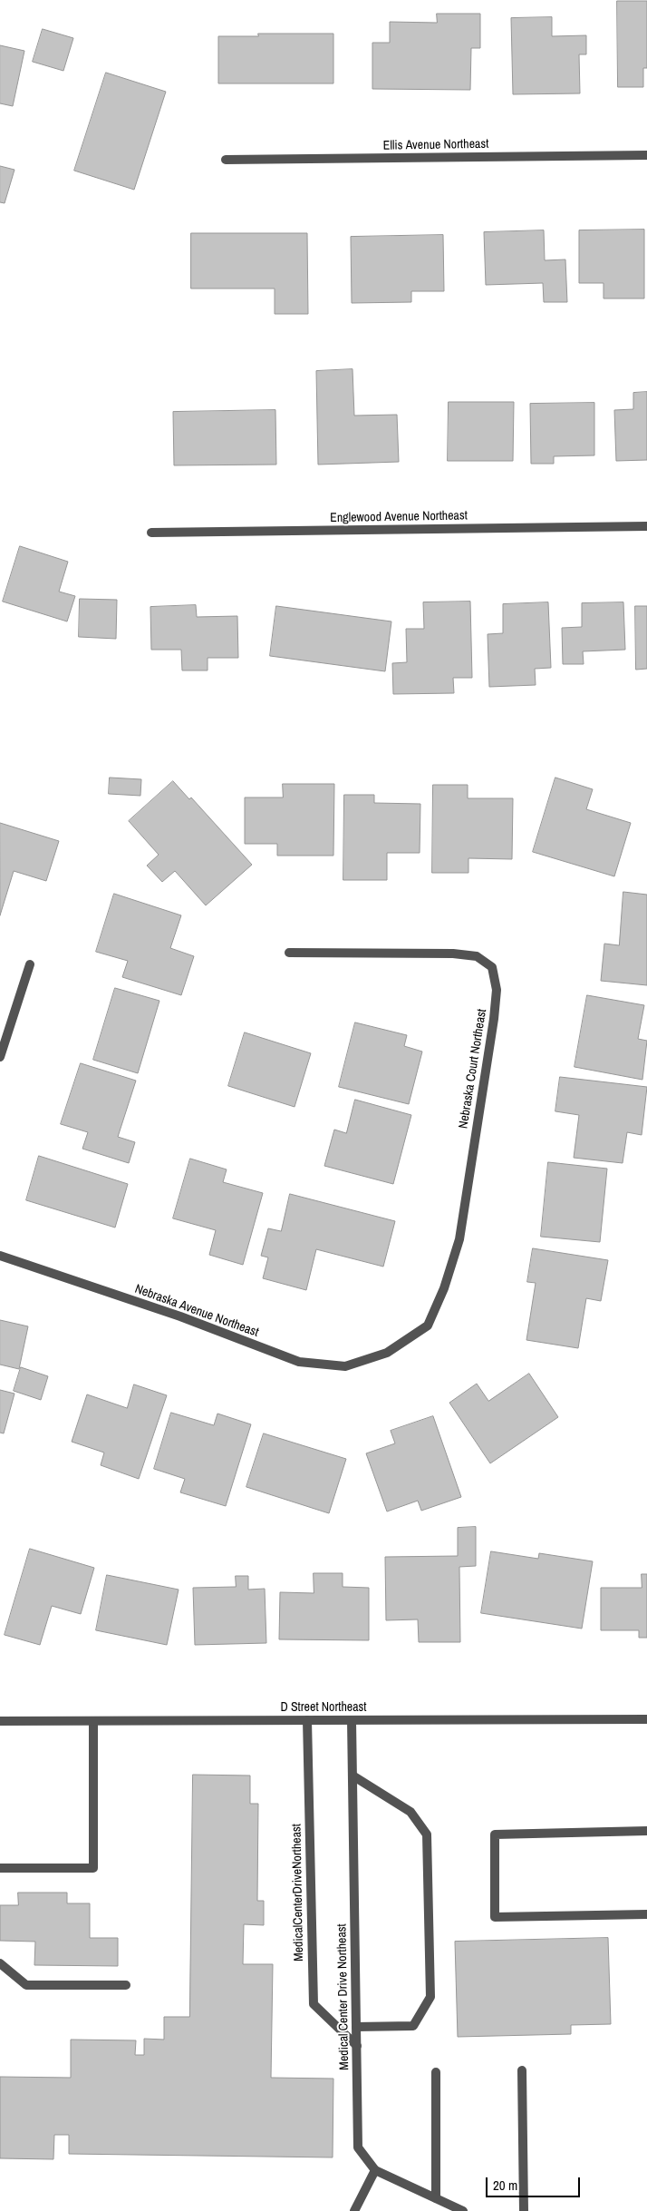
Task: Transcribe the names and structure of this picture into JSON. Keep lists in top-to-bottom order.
{
  "streets": {
    "street": [
      "Ellis Avenue Northeast",
      "Englewood Avenue Northeast",
      "Nebraska Court Northeast",
      "Nebraska Avenue Northeast",
      "D Street Northeast",
      "MedicalCenterDriveNortheast",
      "Medical Center Drive Northeast"
    ]
  },
  "crossings": [
    ["Nebraska Court Northeast", "Nebraska Avenue Northeast"],
    ["D Street Northeast", "MedicalCenterDriveNortheast"],
    ["D Street Northeast", "Medical Center Drive Northeast"],
    ["MedicalCenterDriveNortheast", "Medical Center Drive Northeast"]
  ],
  "scale_bar": "20 m"
}
